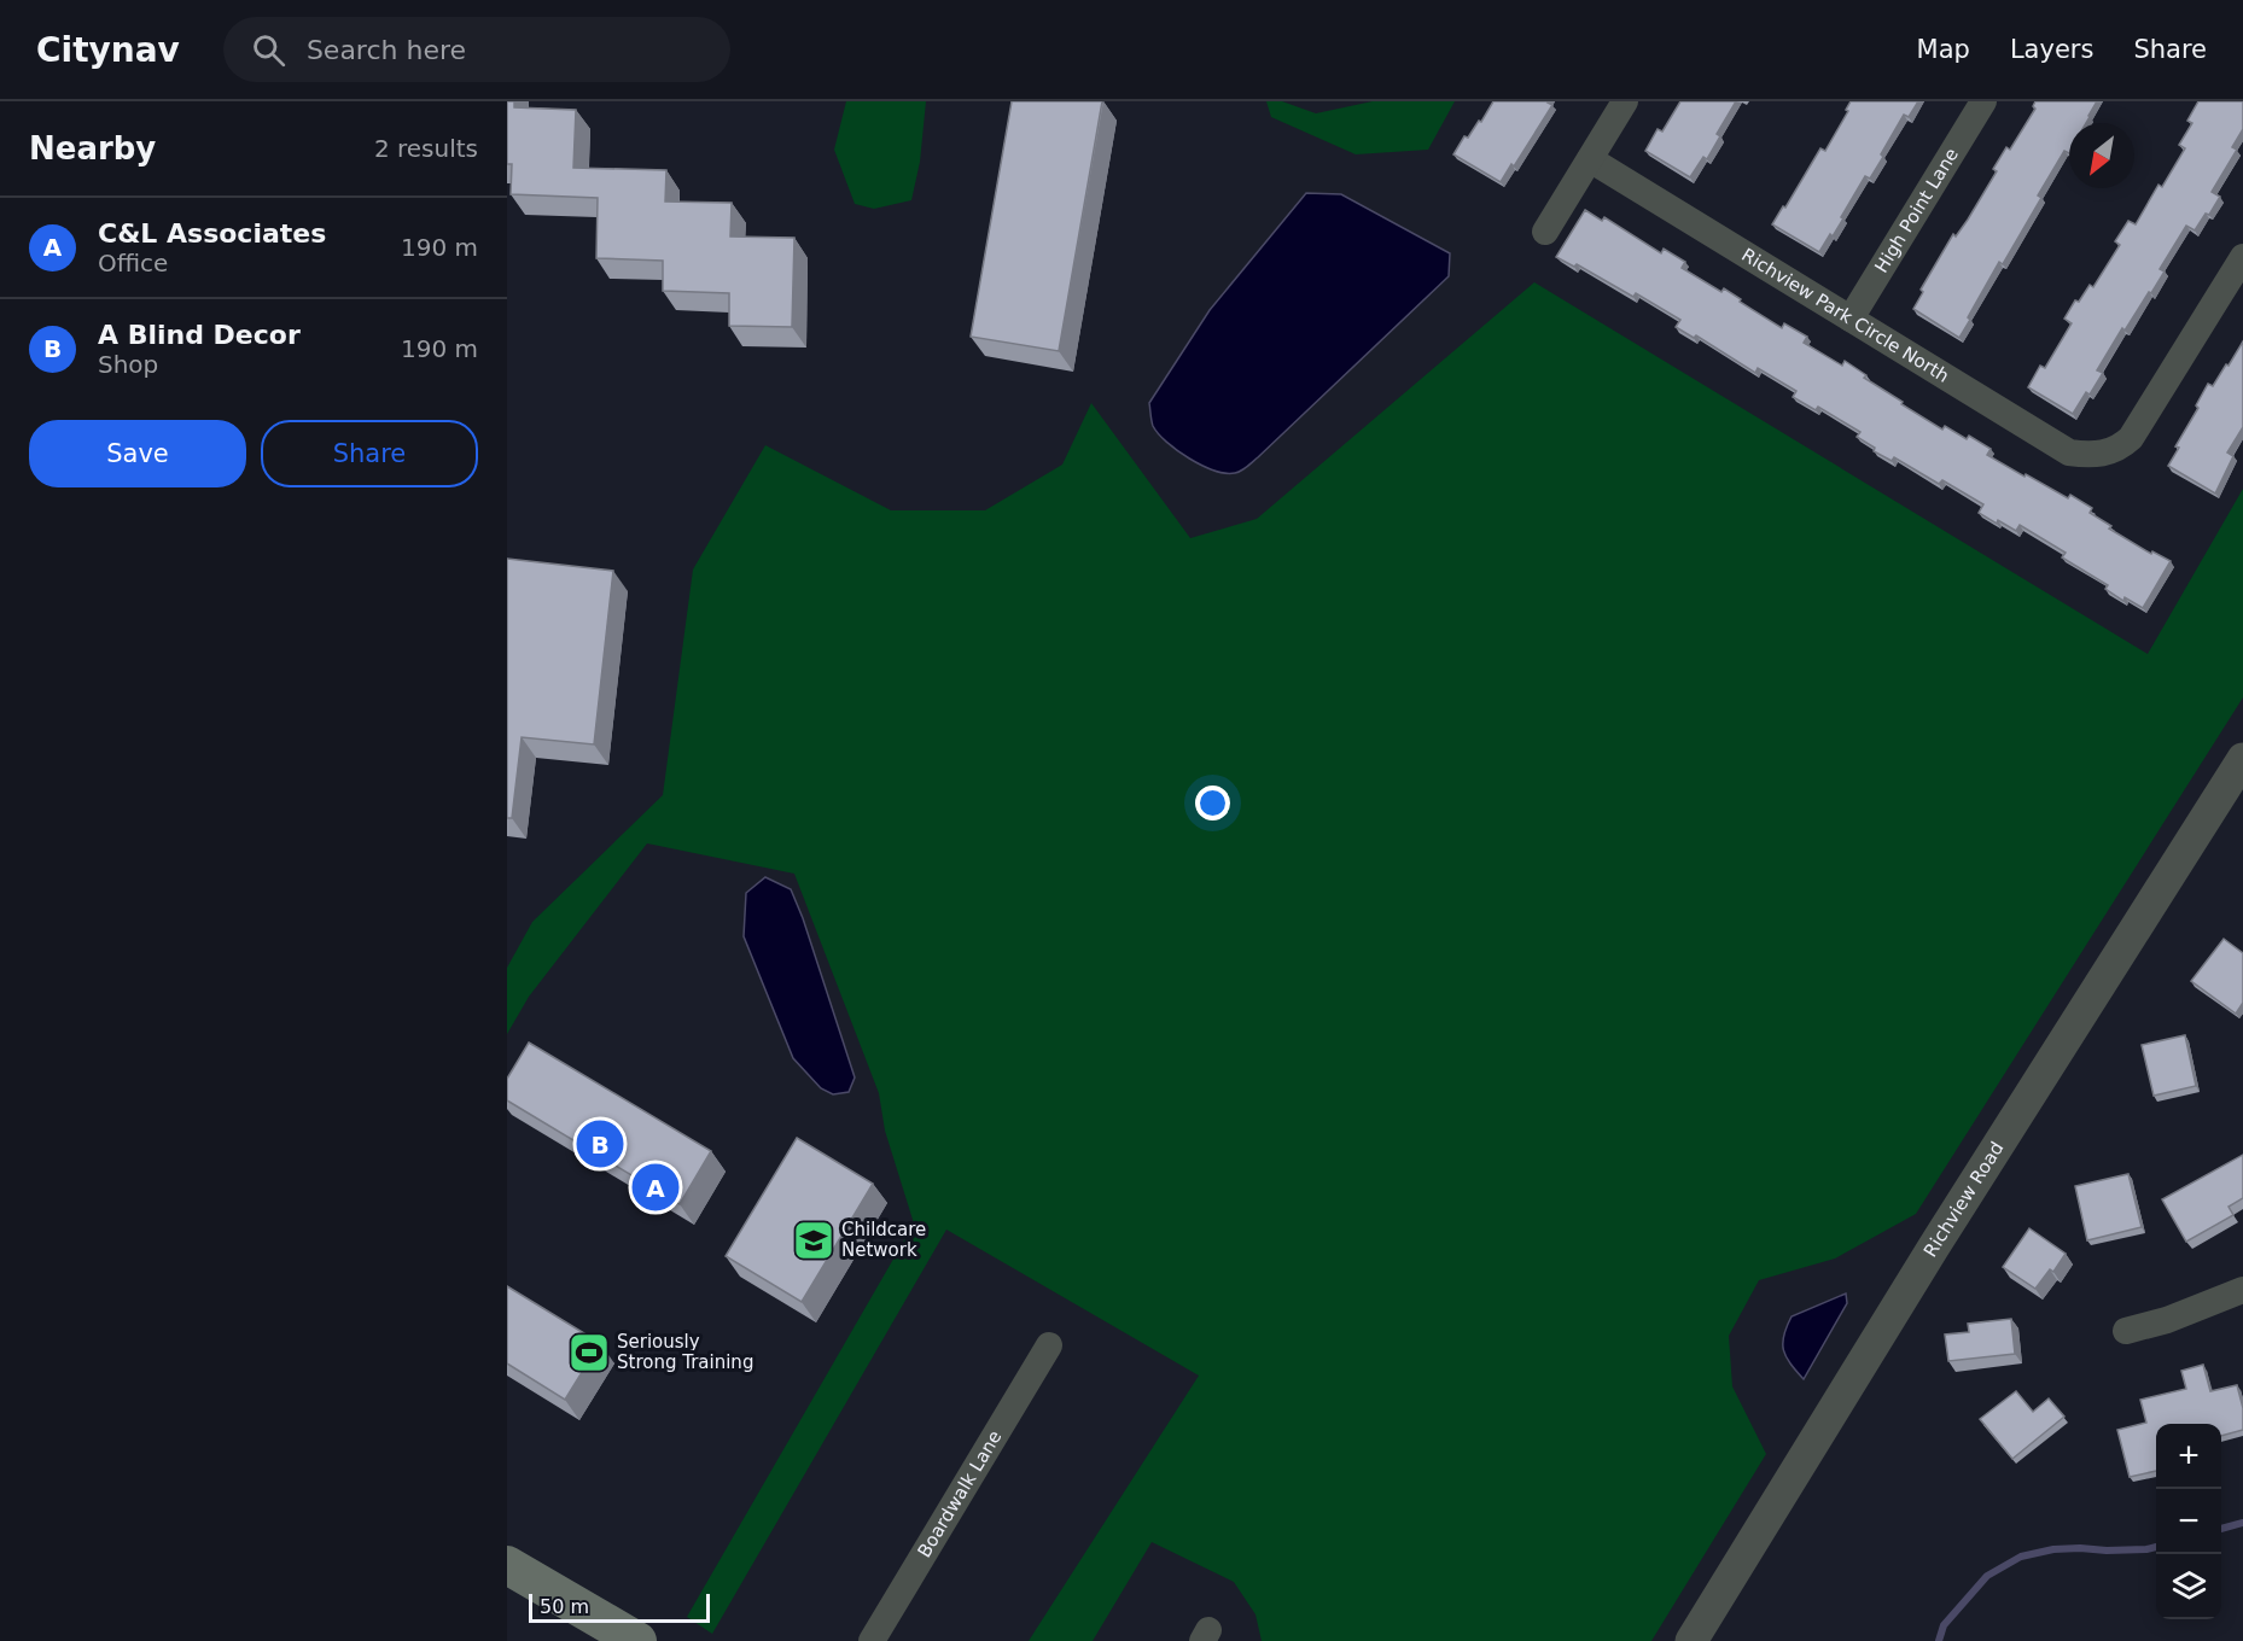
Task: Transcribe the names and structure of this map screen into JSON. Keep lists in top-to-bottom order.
{
  "streets": {
    "street": [
      "High Point Lane",
      "Richview Park Circle North",
      "Richview Road",
      "Boardwalk Lane"
    ]
  },
  "crossings": [
    ["High Point Lane", "Richview Park Circle North"]
  ],
  "places": {
    "school or university": ["Childcare Network"],
    "sports": ["Seriously Strong Training"]
  },
  "scale_bar": "50 m",
  "north": "bottom left",
  "page": {
    "header": "Citynav",
    "search": "Search here",
    "nav": ["Map", "Layers", "Share"],
    "heading": ["Nearby", "2 results"],
    "list": [
      {
        "mark": "A",
        "name": "C&L Associates",
        "note": "Office",
        "value": "190 m"
      },
      {
        "mark": "B",
        "name": "A Blind Decor",
        "note": "Shop",
        "value": "190 m"
      }
    ],
    "buttons": ["Save", "Share"],
    "pins": ["B", "A"],
    "map_buttons": ["+", "−"],
    "scale": "50 m"
  }
}
